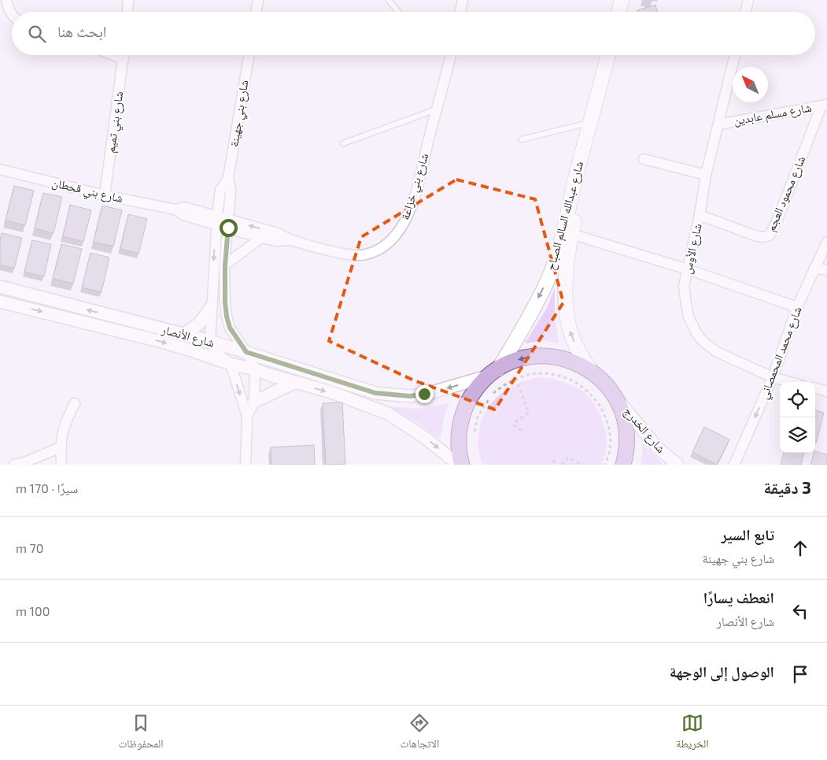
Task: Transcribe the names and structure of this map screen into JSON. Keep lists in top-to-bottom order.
{
  "streets": {
    "main road": ["شارع عبدالله السالم الصباح"],
    "street": [
      "شارع بني جهينة",
      "شارع مسلم عابدين",
      "شارع بني تميم",
      "شارع بني خزاعة",
      "شارع بني قحطان",
      "شارع محمود العجم",
      "شارع الأوس",
      "شارع الأنصار",
      "شارع محمد المحمصاني",
      "شارع الخدرج"
    ]
  },
  "crossings": [
    ["شارع بني جهينة", "شارع بني خزاعة"],
    ["شارع بني جهينة", "شارع بني قحطان"],
    ["شارع بني جهينة", "شارع الأنصار"],
    ["شارع مسلم عابدين", "شارع محمود العجم"],
    ["شارع مسلم عابدين", "شارع الأوس"],
    ["شارع بني تميم", "شارع بني قحطان"],
    ["شارع بني خزاعة", "شارع بني قحطان"],
    ["شارع محمود العجم", "شارع الأوس"],
    ["شارع عبدالله السالم الصباح", "شارع الأنصار"],
    ["شارع الأوس", "شارع محمد المحمصاني"]
  ],
  "one_way": ["شارع محمد المحمصاني"],
  "north": "top left",
  "page": {
    "search": "ابحث هنا",
    "heading": ["3 دقيقة", "سيرًا · 170 m"],
    "list": [
      ["تابع السير", "شارع بني جهينة", "70 m"],
      ["انعطف يسارًا", "شارع الأنصار", "100 m"],
      "الوصول إلى الوجهة"
    ],
    "nav": ["الخريطة", "الاتجاهات", "المحفوظات"]
  }
}
